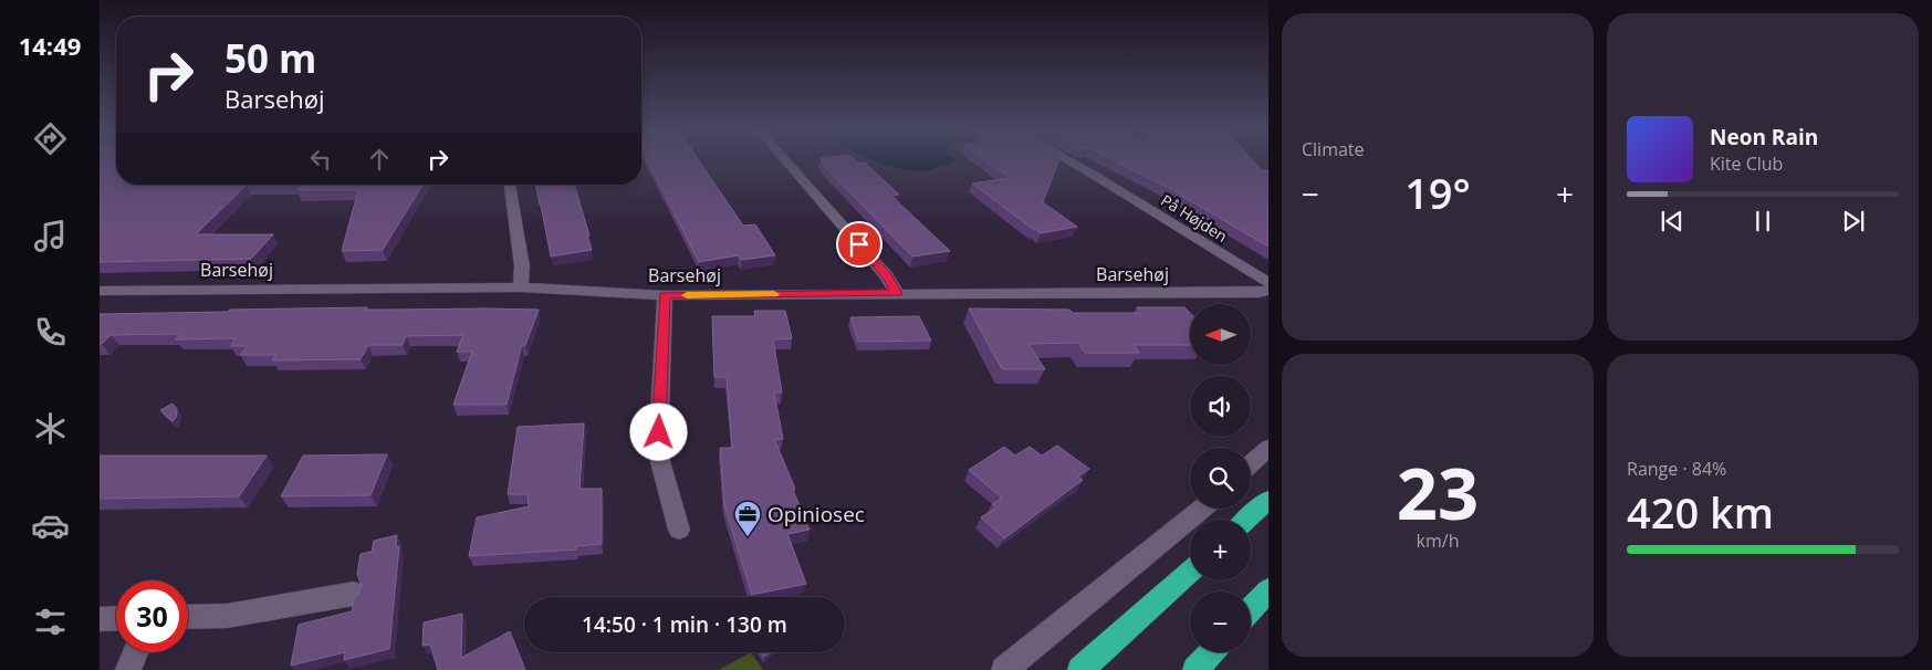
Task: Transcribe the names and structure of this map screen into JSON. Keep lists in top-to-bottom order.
{
  "streets": {
    "street": ["På Højden", "Barsehøj"]
  },
  "places": {
    "office": ["Opiniosec"]
  },
  "north": "left",
  "page": {
    "tabs": "14:49",
    "tile": [
      "Climate",
      ["23", "km/h"],
      ["Range · 84%", "420 km"]
    ],
    "turn": ["50 m", "Barsehøj"],
    "song": ["Neon Rain", "Kite Club"],
    "heat": ["−", "19°", "+"],
    "map_buttons": ["+", "−"],
    "limit": "30",
    "trip": "14:50 · 1 min · 130 m"
  }
}
